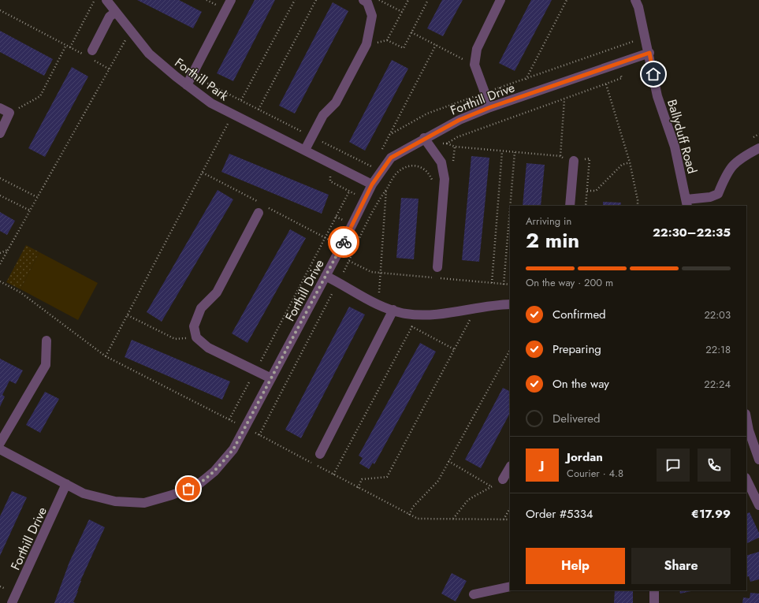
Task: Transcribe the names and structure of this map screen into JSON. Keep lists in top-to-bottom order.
{
  "streets": {
    "street": ["Forthill Park", "Forthill Drive", "Ballyduff Road"]
  },
  "crossings": [
    ["Forthill Park", "Forthill Drive"],
    ["Forthill Drive", "Ballyduff Road"]
  ],
  "page": {
    "heading": ["2 min", "Arriving in", "22:30–22:35"],
    "panel": [
      "Jordan",
      "Courier · 4.8",
      "Order #5334",
      "€17.99"
    ],
    "bar": "On the way · 200 m",
    "list": [
      ["Confirmed", "22:03"],
      ["Preparing", "22:18"],
      ["On the way", "22:24"],
      "Delivered"
    ],
    "round": "J",
    "buttons": ["Help", "Share"]
  }
}
